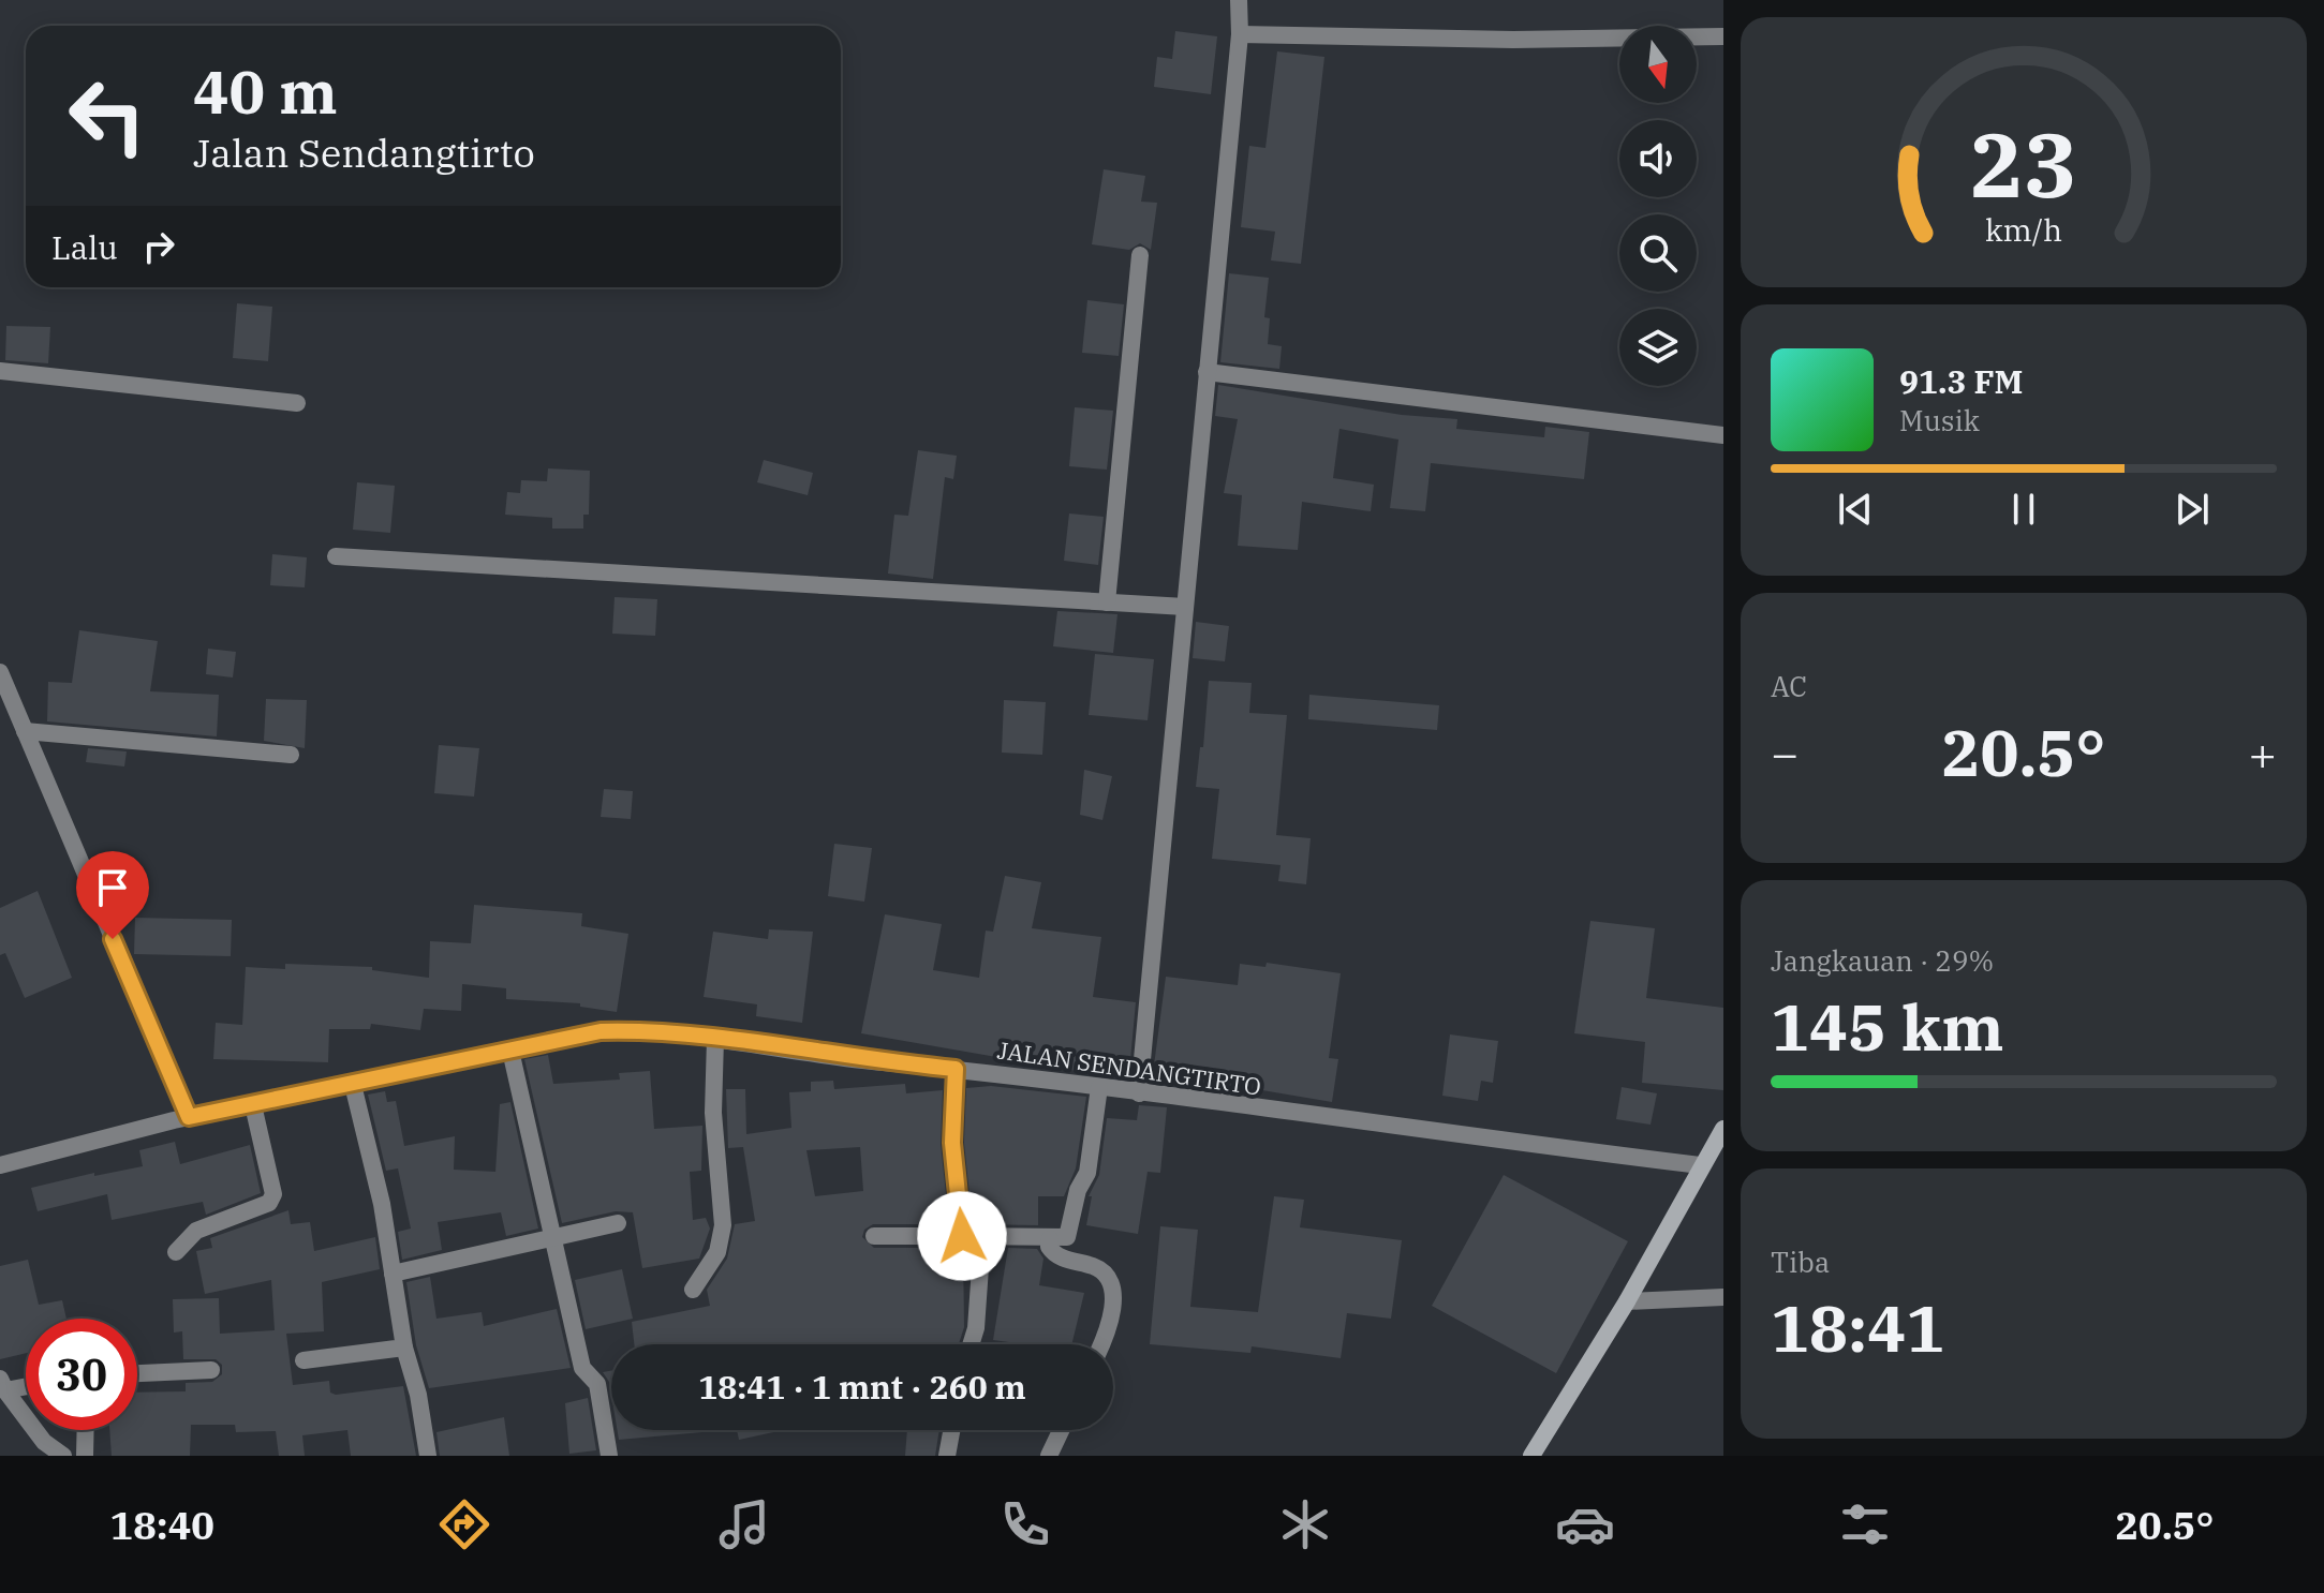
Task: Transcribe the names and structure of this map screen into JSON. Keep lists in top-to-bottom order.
{
  "streets": {
    "street": ["JALAN SENDANGTIRTO"]
  },
  "north": "bottom",
  "page": {
    "turn": ["40 m", "Jalan Sendangtirto"],
    "then": "Lalu",
    "song": ["91.3 FM", "Musik"],
    "tile": [
      "AC",
      ["Jangkauan · 29%", "145 km"],
      ["Tiba", "18:41"]
    ],
    "heat": ["−", "20.5°", "+"],
    "limit": "30",
    "trip": "18:41 · 1 mnt · 260 m",
    "tabs": ["18:40", "20.5°"],
    "gauge": ["23", "km/h"]
  }
}
